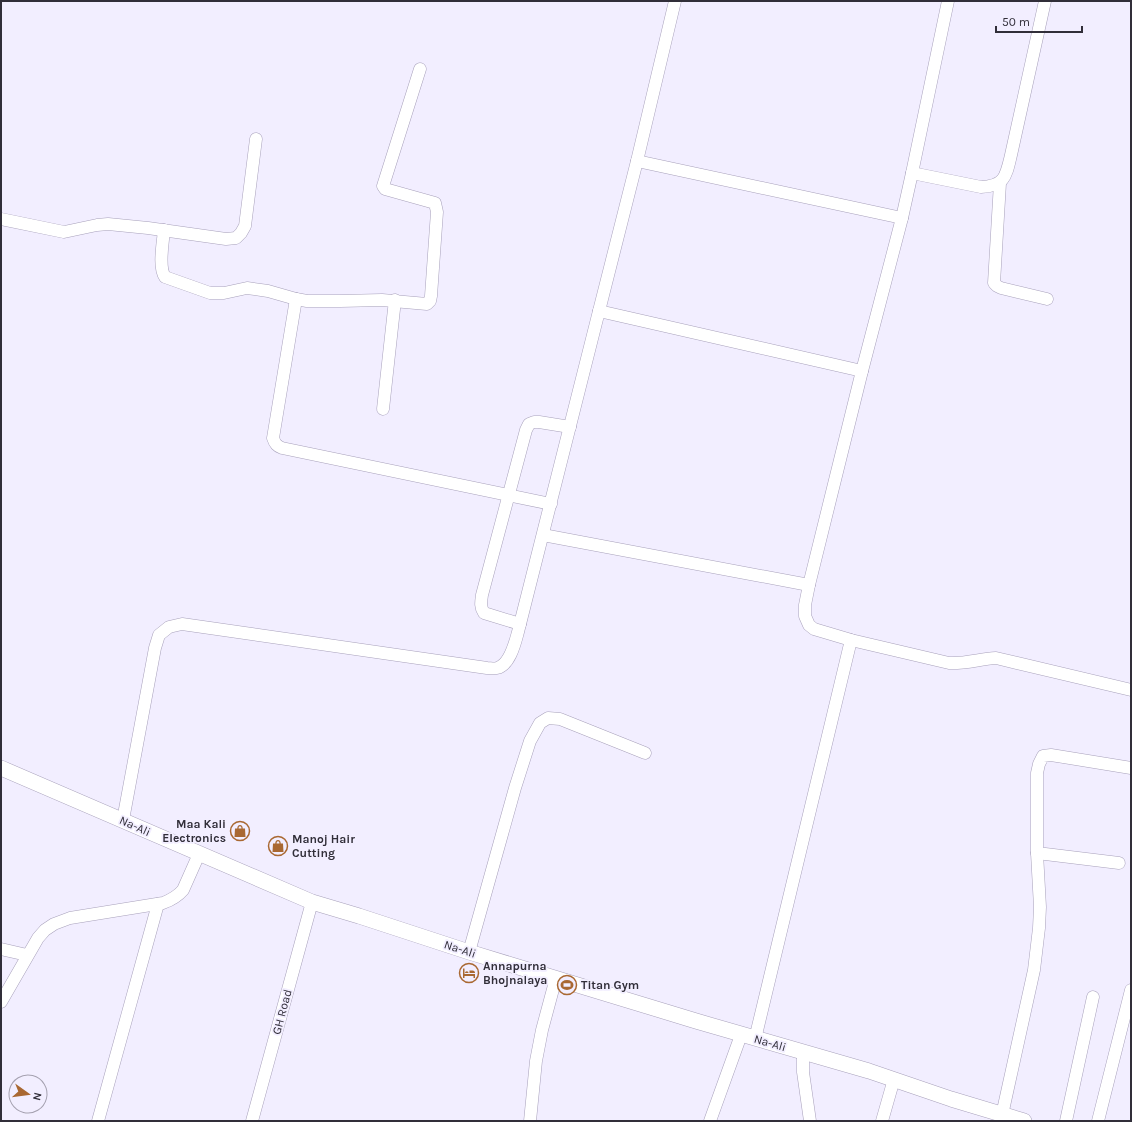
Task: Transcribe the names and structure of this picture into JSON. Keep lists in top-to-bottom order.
{
  "streets": {
    "main road": ["Na-Ali"],
    "street": ["GH Road"]
  },
  "crossings": [
    ["Na-Ali", "GH Road"]
  ],
  "places": {
    "shop": ["Maa Kali Electronics", "Manoj Hair Cutting"],
    "hotel": ["Annapurna Bhojnalaya"],
    "sports": ["Titan Gym"]
  },
  "scale_bar": "50 m",
  "north": "right"
}
